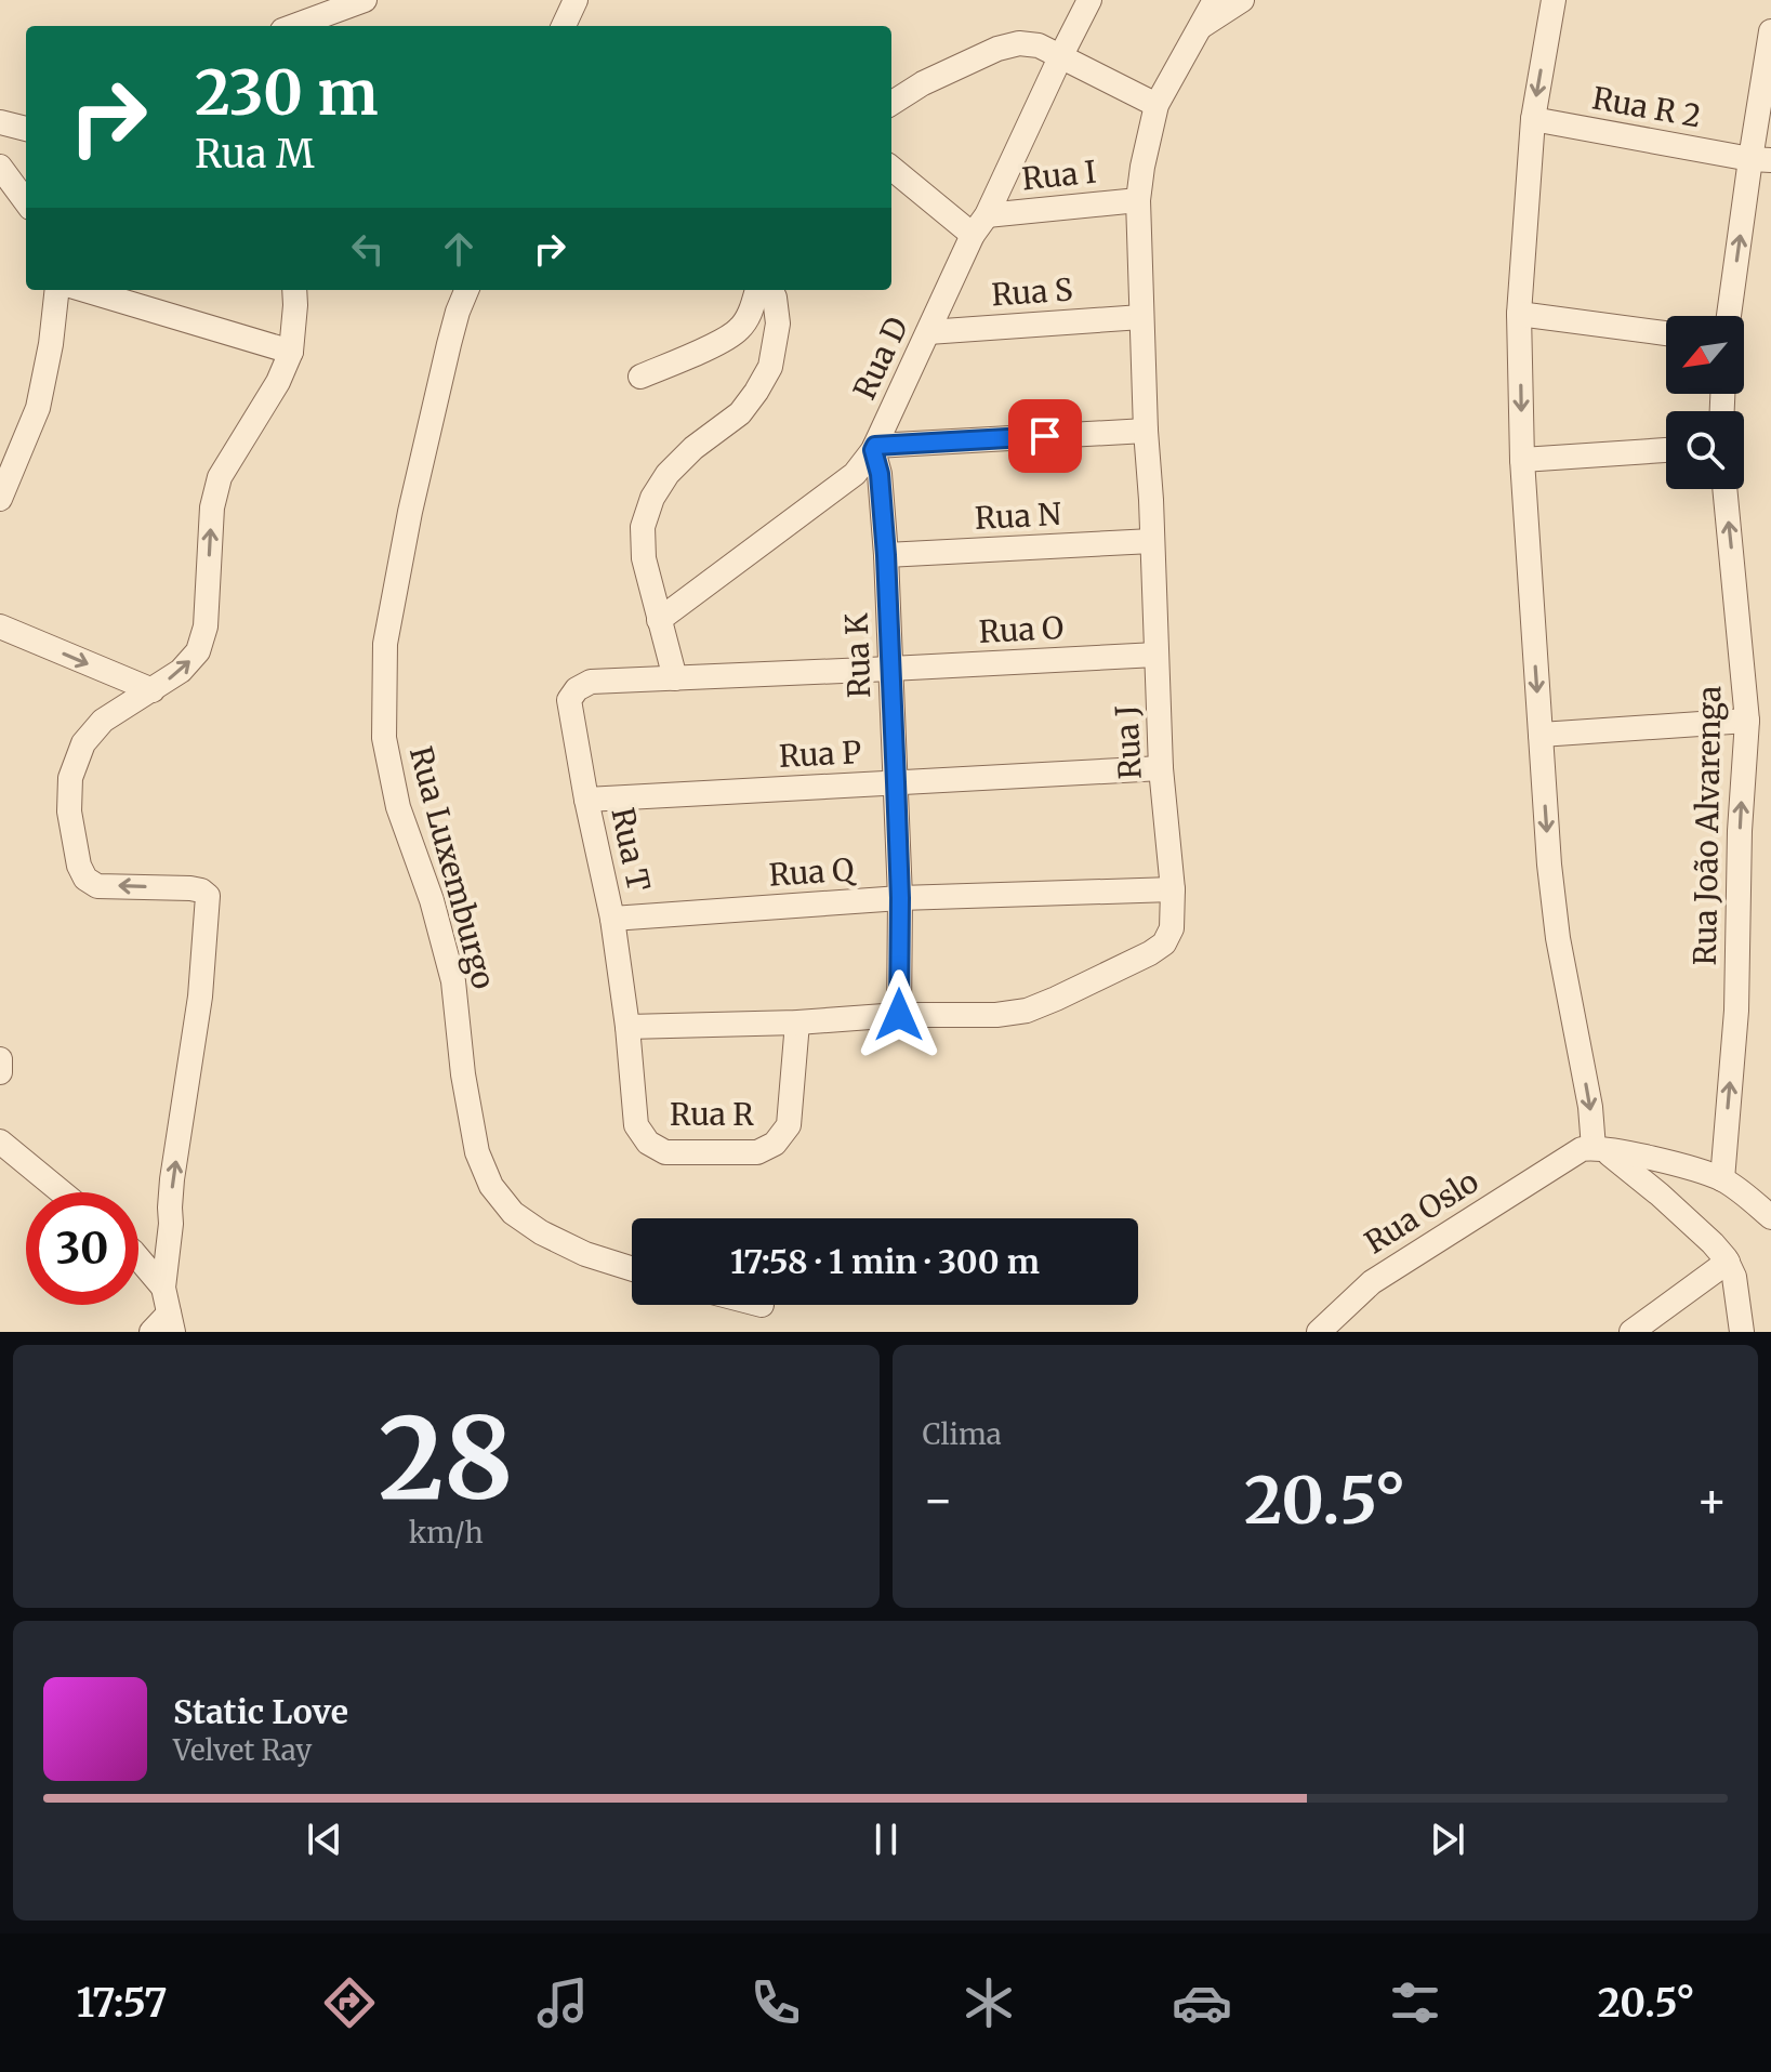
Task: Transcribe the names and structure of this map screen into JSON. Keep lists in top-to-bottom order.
{
  "streets": {
    "street": [
      "Rua R 2",
      "Rua I",
      "Rua S",
      "Rua D",
      "Rua N",
      "Rua O",
      "Rua K",
      "Rua J",
      "Rua P",
      "Rua João Alvarenga",
      "Rua T",
      "Rua Luxemburgo",
      "Rua Q",
      "Rua R",
      "Rua Oslo"
    ]
  },
  "crossings": [
    ["Rua I", "Rua D"],
    ["Rua I", "Rua J"],
    ["Rua S", "Rua D"],
    ["Rua S", "Rua J"],
    ["Rua D", "Rua K"],
    ["Rua N", "Rua K"],
    ["Rua N", "Rua J"],
    ["Rua O", "Rua K"],
    ["Rua O", "Rua J"],
    ["Rua O", "Rua T"],
    ["Rua K", "Rua J"],
    ["Rua K", "Rua P"],
    ["Rua K", "Rua T"],
    ["Rua K", "Rua Q"],
    ["Rua J", "Rua P"],
    ["Rua J", "Rua T"],
    ["Rua J", "Rua Q"],
    ["Rua J", "Rua R"],
    ["Rua P", "Rua T"],
    ["Rua T", "Rua Q"],
    ["Rua T", "Rua R"]
  ],
  "north": "bottom left",
  "page": {
    "turn": ["230 m", "Rua M"],
    "limit": "30",
    "trip": "17:58 · 1 min · 300 m",
    "tile": [
      ["28", "km/h"],
      "Clima"
    ],
    "heat": ["−", "20.5°", "+"],
    "song": ["Static Love", "Velvet Ray"],
    "tabs": ["17:57", "20.5°"]
  }
}
